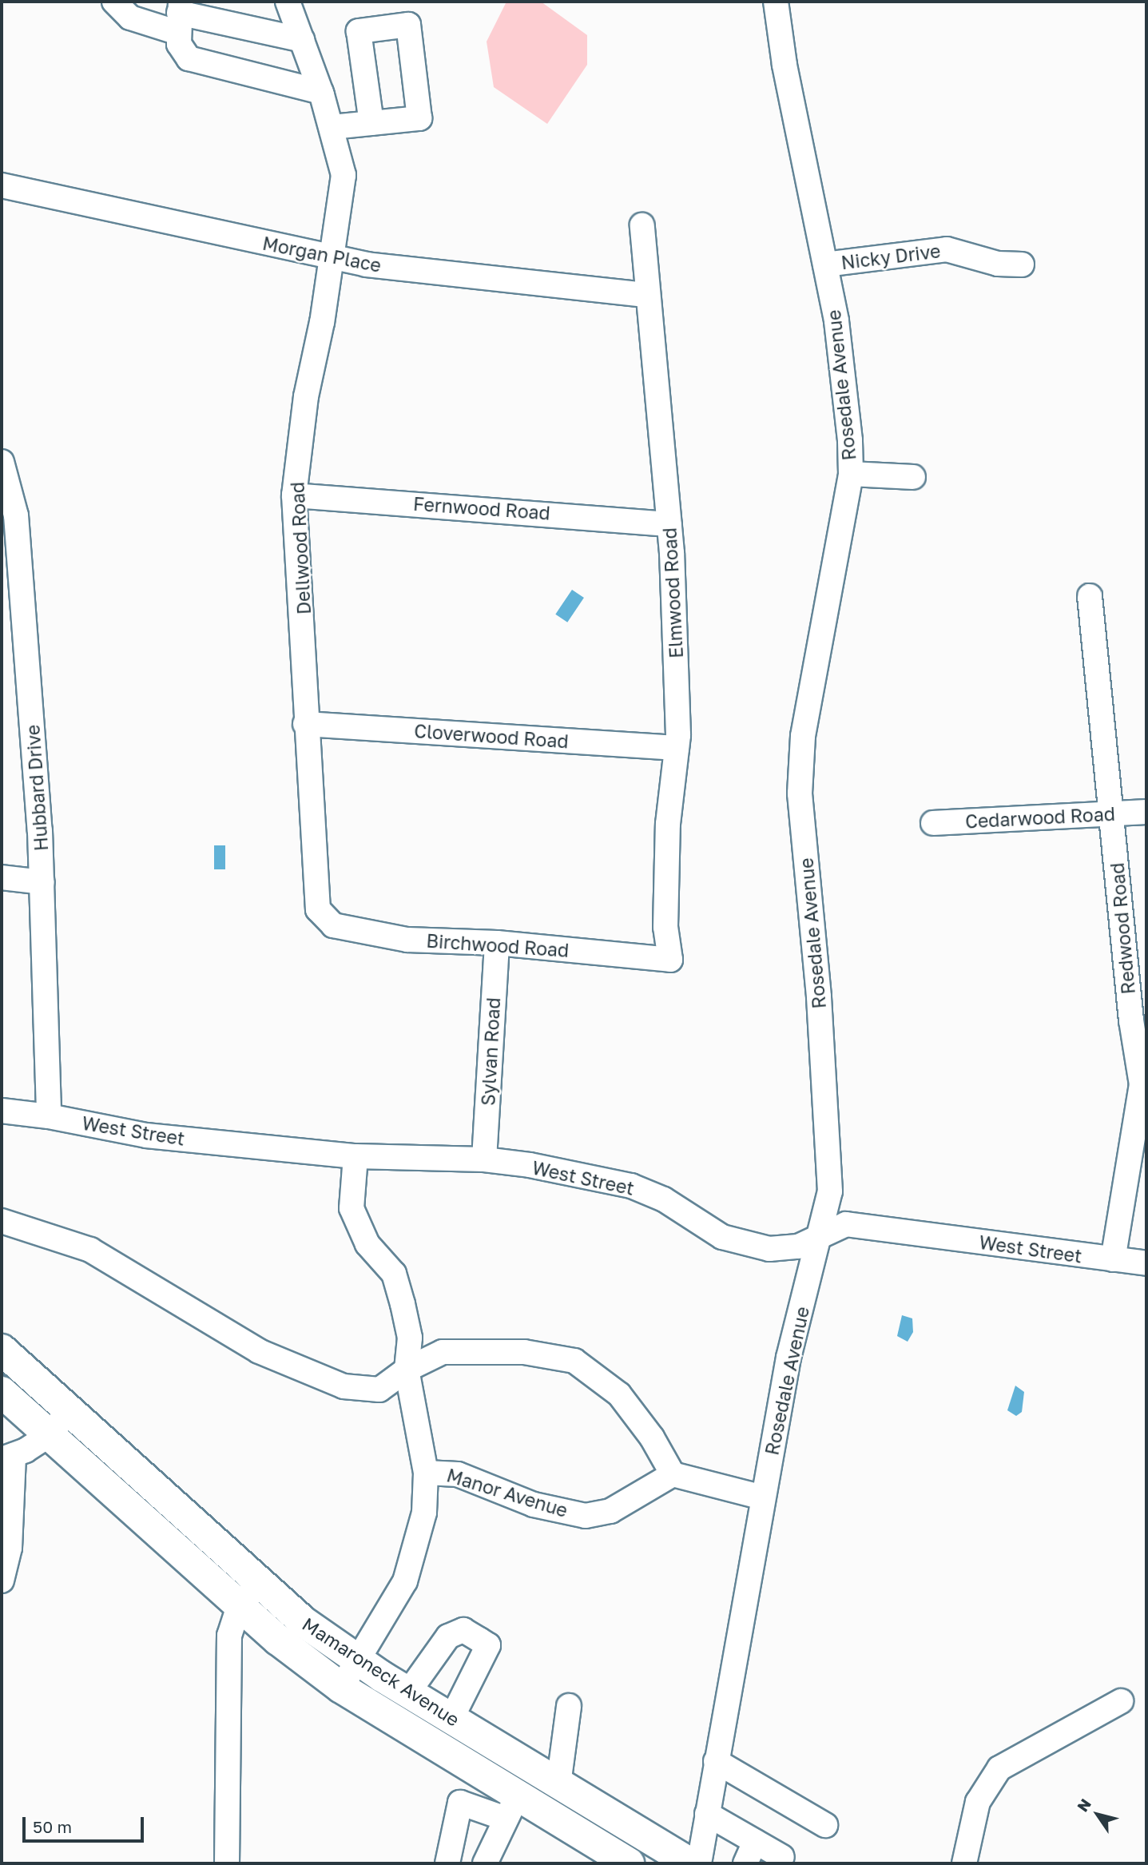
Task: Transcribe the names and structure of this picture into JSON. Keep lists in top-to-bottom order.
{
  "streets": {
    "main road": ["Mamaroneck Avenue"],
    "street": [
      "Morgan Place",
      "Nicky Drive",
      "Rosedale Avenue",
      "Fernwood Road",
      "Dellwood Road",
      "Elmwood Road",
      "Cloverwood Road",
      "Hubbard Drive",
      "Cedarwood Road",
      "Redwood Road",
      "Birchwood Road",
      "Sylvan Road",
      "West Street",
      "Manor Avenue"
    ]
  },
  "crossings": [
    ["Morgan Place", "Dellwood Road"],
    ["Morgan Place", "Elmwood Road"],
    ["Nicky Drive", "Rosedale Avenue"],
    ["Rosedale Avenue", "West Street"],
    ["Fernwood Road", "Dellwood Road"],
    ["Fernwood Road", "Elmwood Road"],
    ["Dellwood Road", "Cloverwood Road"],
    ["Dellwood Road", "Birchwood Road"],
    ["Elmwood Road", "Cloverwood Road"],
    ["Elmwood Road", "Birchwood Road"],
    ["Hubbard Drive", "West Street"],
    ["Cedarwood Road", "Redwood Road"],
    ["Redwood Road", "West Street"],
    ["Birchwood Road", "Sylvan Road"],
    ["Sylvan Road", "West Street"],
    ["West Street", "Manor Avenue"]
  ],
  "scale_bar": "50 m",
  "north": "top left"
}
